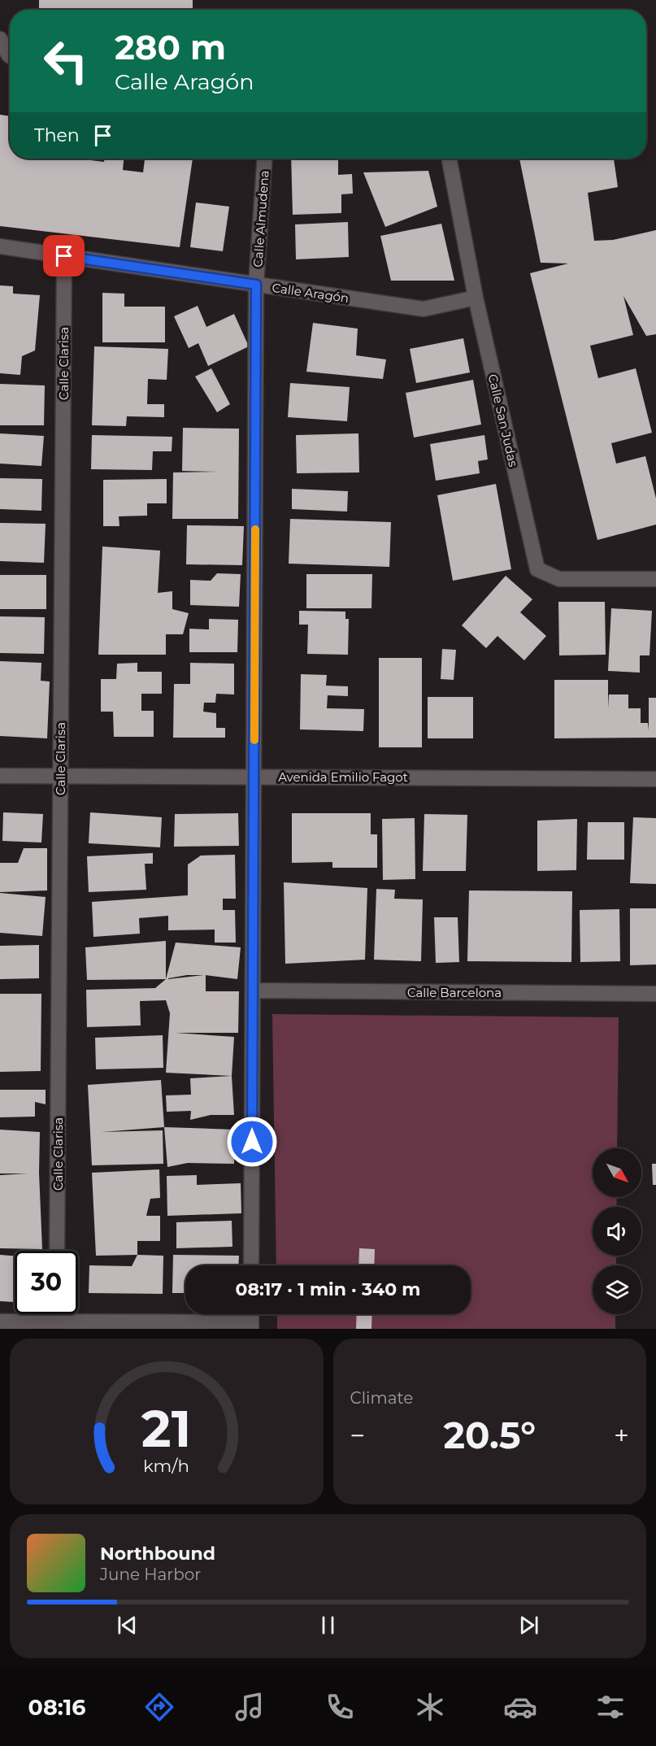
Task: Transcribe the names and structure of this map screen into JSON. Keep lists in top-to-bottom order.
{
  "streets": {
    "street": [
      "Calle Almudena",
      "Calle Aragón",
      "Calle Clarisa",
      "Calle San Judas",
      "Avenida Emilio Fagot",
      "Calle Barcelona"
    ]
  },
  "crossings": [
    ["Calle Almudena", "Calle Aragón"],
    ["Calle Almudena", "Avenida Emilio Fagot"],
    ["Calle Almudena", "Calle Barcelona"],
    ["Calle Aragón", "Calle Clarisa"],
    ["Calle Aragón", "Calle San Judas"],
    ["Calle Clarisa", "Avenida Emilio Fagot"]
  ],
  "north": "bottom right",
  "page": {
    "turn": ["280 m", "Calle Aragón"],
    "then": "Then",
    "limit": "30",
    "trip": "08:17 · 1 min · 340 m",
    "tile": "Climate",
    "heat": ["−", "20.5°", "+"],
    "song": ["Northbound", "June Harbor"],
    "tabs": "08:16",
    "gauge": ["21", "km/h"]
  }
}
